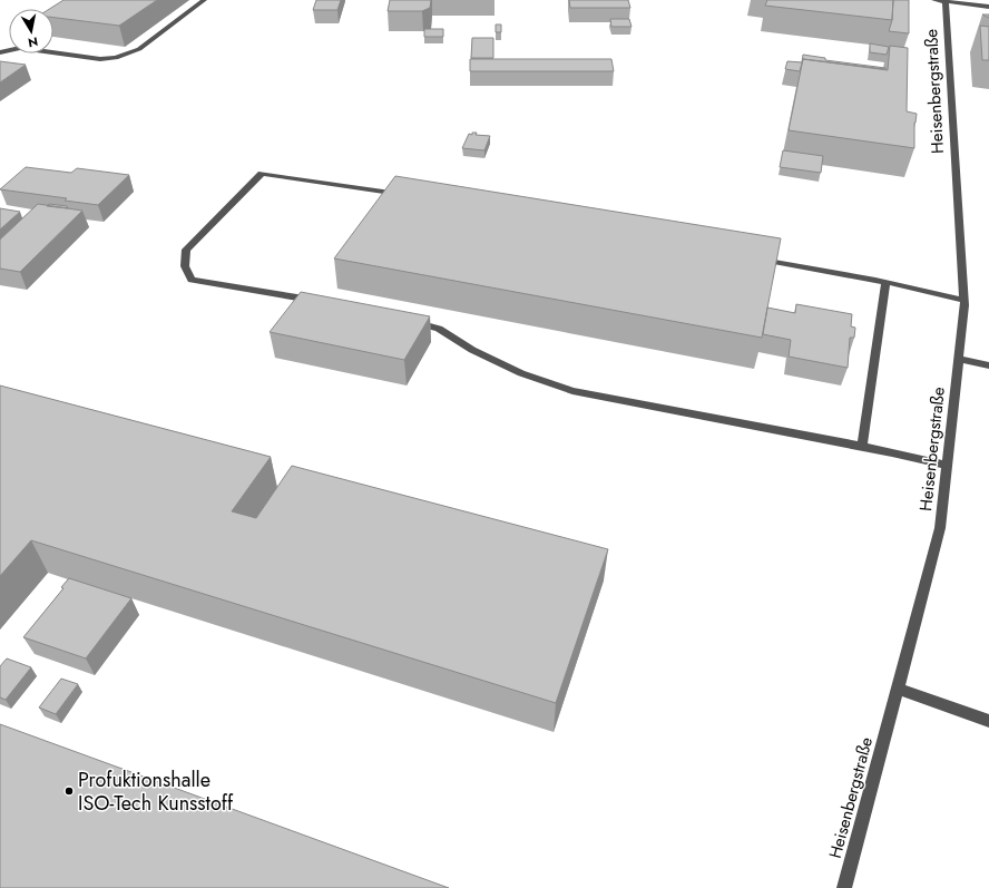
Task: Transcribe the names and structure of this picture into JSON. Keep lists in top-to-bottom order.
{
  "streets": {
    "street": ["Heisenbergstraße"]
  },
  "places": ["Profuktionshalle ISO-Tech Kunsstoff"],
  "north": "bottom"
}
